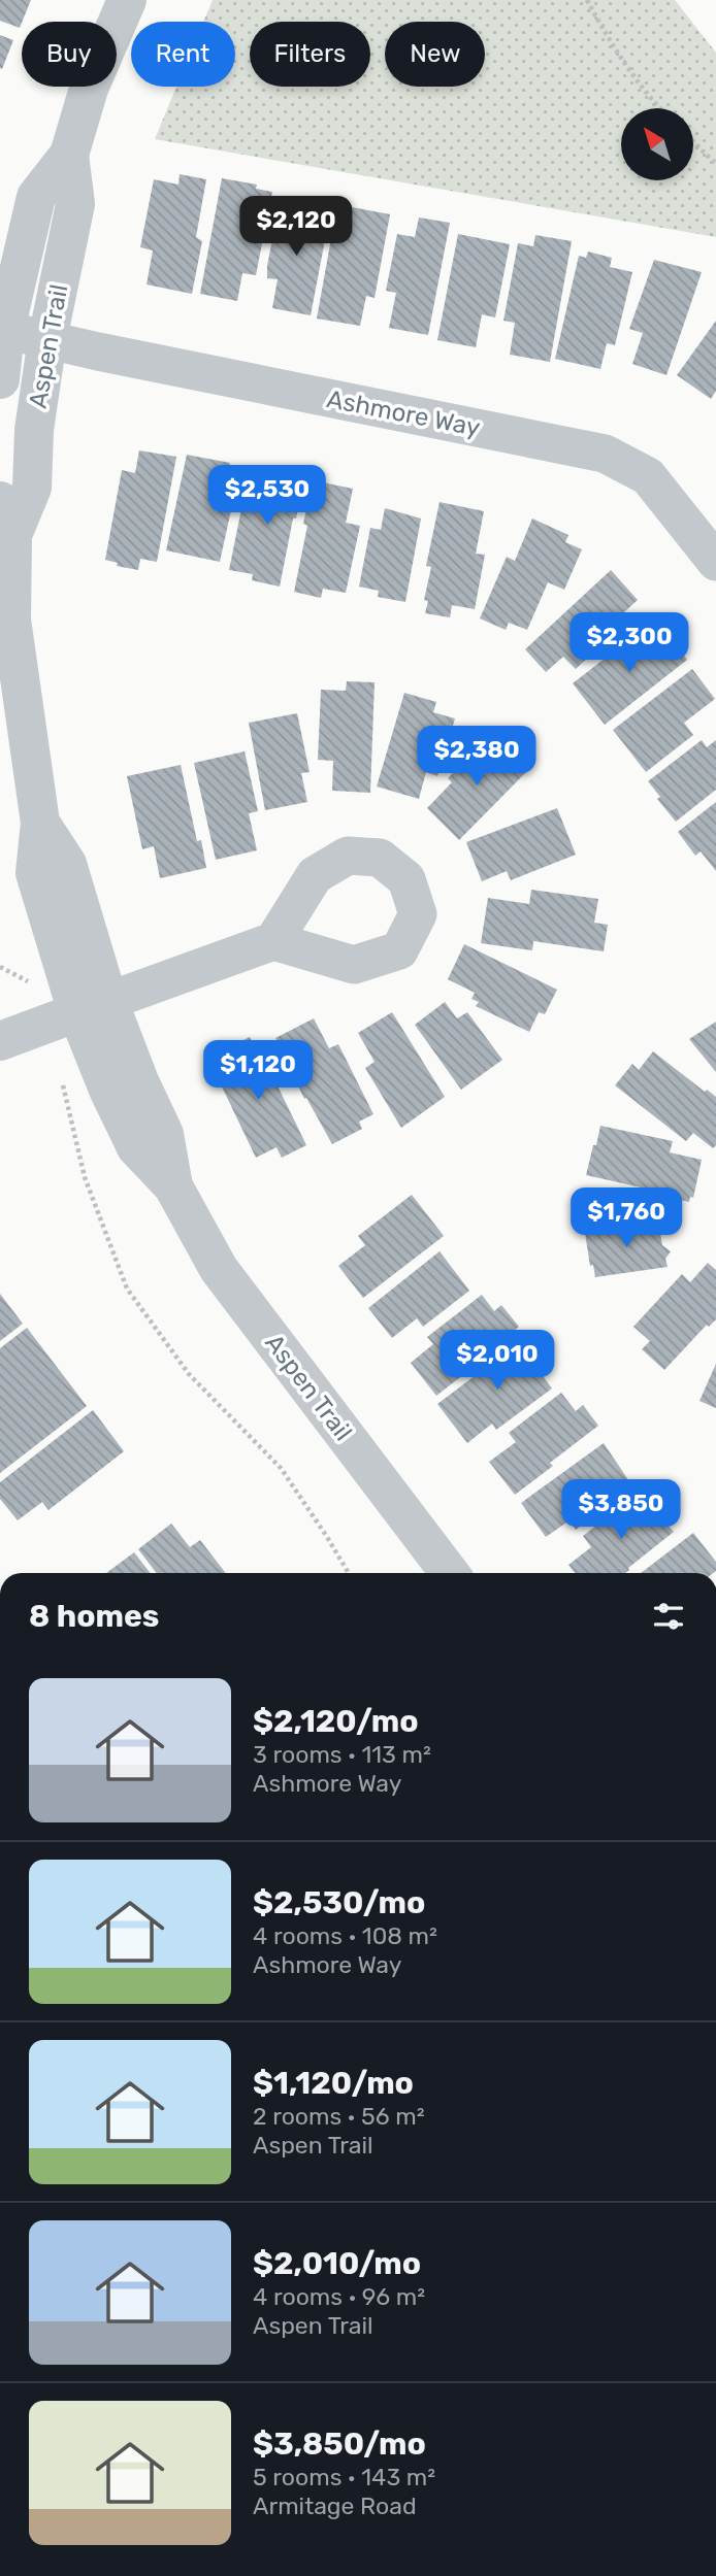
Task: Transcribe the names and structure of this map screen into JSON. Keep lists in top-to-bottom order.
{
  "streets": {
    "street": ["Aspen Trail", "Ashmore Way"]
  },
  "crossings": [
    ["Aspen Trail", "Ashmore Way"]
  ],
  "north": "top left",
  "page": {
    "chip": [
      "Buy",
      "Rent",
      "Filters",
      "New"
    ],
    "price": [
      "$2,120",
      "$2,530",
      "$2,300",
      "$2,380",
      "$1,120",
      "$1,760",
      "$2,010",
      "$3,850"
    ],
    "heading": "8 homes",
    "list": [
      {
        "name": "$2,120/mo",
        "note": "3 rooms · 113 m² · Ashmore Way"
      },
      {
        "name": "$2,530/mo",
        "note": "4 rooms · 108 m² · Ashmore Way"
      },
      {
        "name": "$1,120/mo",
        "note": "2 rooms · 56 m² · Aspen Trail"
      },
      {
        "name": "$2,010/mo",
        "note": "4 rooms · 96 m² · Aspen Trail"
      },
      {
        "name": "$3,850/mo",
        "note": "5 rooms · 143 m² · Armitage Road"
      }
    ]
  }
}
